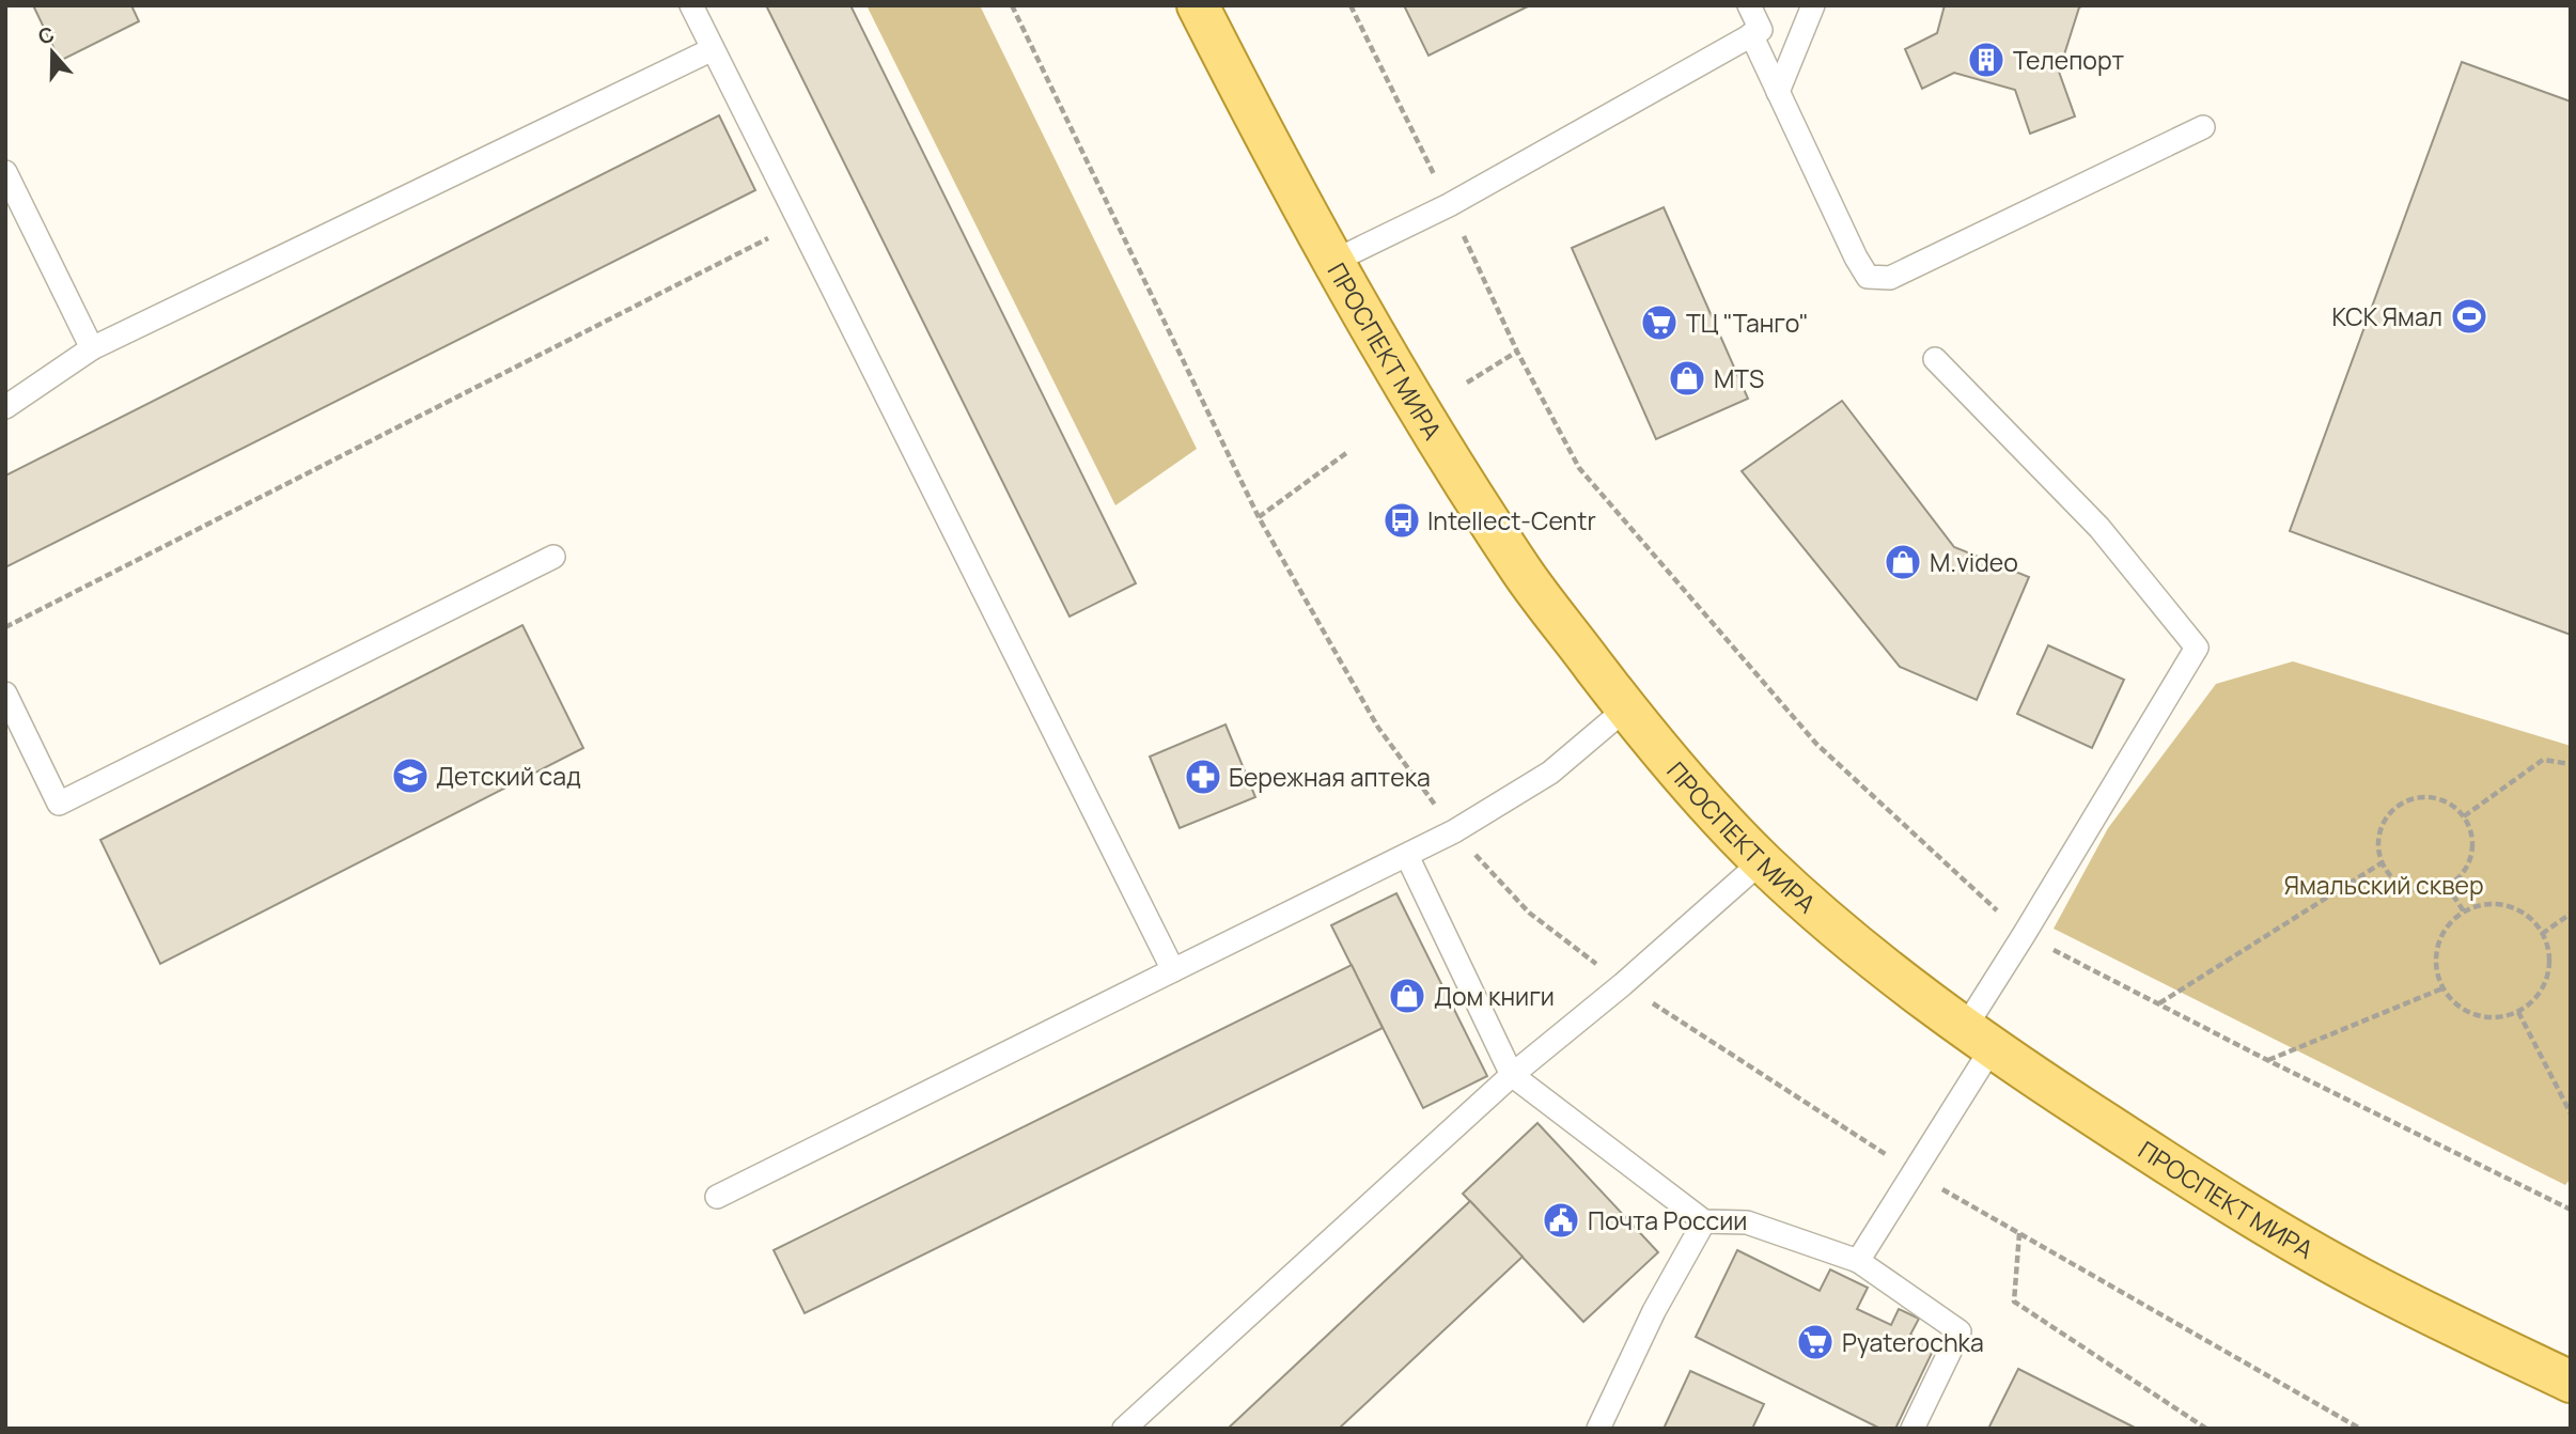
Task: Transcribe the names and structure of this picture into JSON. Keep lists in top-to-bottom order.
{
  "streets": {
    "main road": ["ПРОСПЕКТ МИРА"]
  },
  "parks": ["Ямальский сквер"],
  "places": {
    "building": ["Телепорт"],
    "sports": ["КСК Ямал"],
    "supermarket": ["ТЦ \"Танго\"", "Pyaterochka"],
    "shop": ["MTS", "M.video", "Дом книги"],
    "bus stop": ["Intellect-Centr"],
    "school or university": ["Детский сад"],
    "pharmacy": ["Бережная аптека"],
    "public building": ["Почта России"]
  },
  "north": "top"
}
